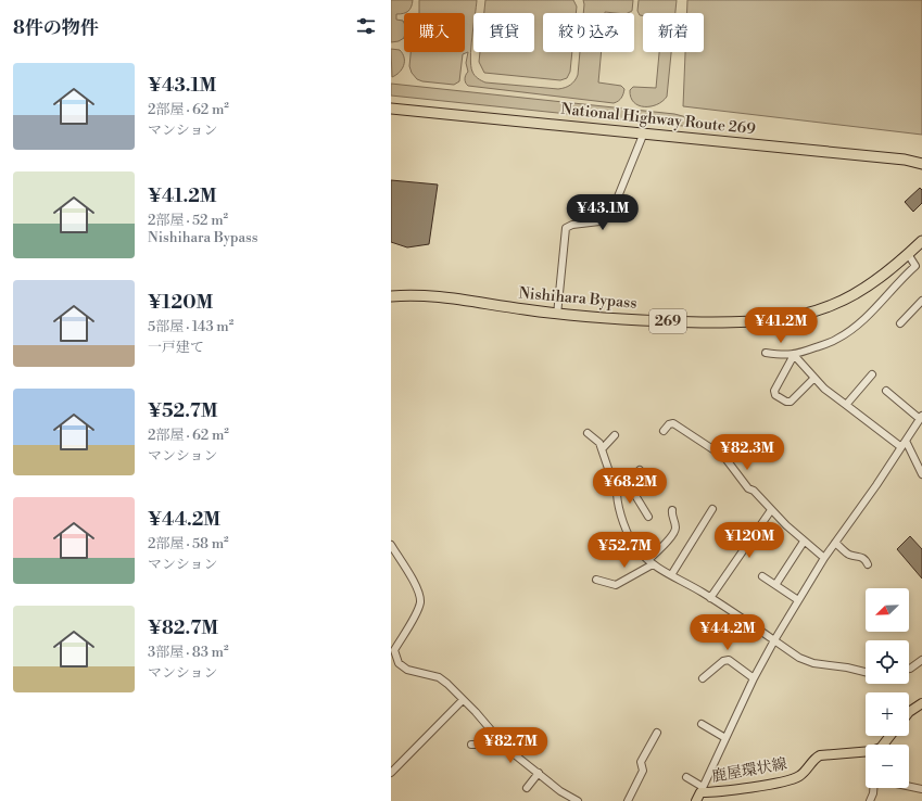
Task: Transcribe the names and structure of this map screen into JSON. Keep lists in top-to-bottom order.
{
  "streets": {
    "highway": ["National Highway Route 269", "Nishihara Bypass", "269"],
    "main road": ["鹿屋環状線"]
  },
  "north": "bottom left",
  "page": {
    "heading": "8件の物件",
    "chip": [
      "購入",
      "賃貸",
      "絞り込み",
      "新着"
    ],
    "list": [
      {
        "name": "¥43.1M",
        "note": "2部屋 · 62 m² · マンション"
      },
      {
        "name": "¥41.2M",
        "note": "2部屋 · 52 m² · Nishihara Bypass"
      },
      {
        "name": "¥120M",
        "note": "5部屋 · 143 m² · 一戸建て"
      },
      {
        "name": "¥52.7M",
        "note": "2部屋 · 62 m² · マンション"
      },
      {
        "name": "¥44.2M",
        "note": "2部屋 · 58 m² · マンション"
      },
      {
        "name": "¥82.7M",
        "note": "3部屋 · 83 m² · マンション"
      }
    ],
    "price": [
      "¥43.1M",
      "¥41.2M",
      "¥82.3M",
      "¥68.2M",
      "¥120M",
      "¥52.7M",
      "¥44.2M",
      "¥82.7M"
    ],
    "map_buttons": ["+", "−"]
  }
}
